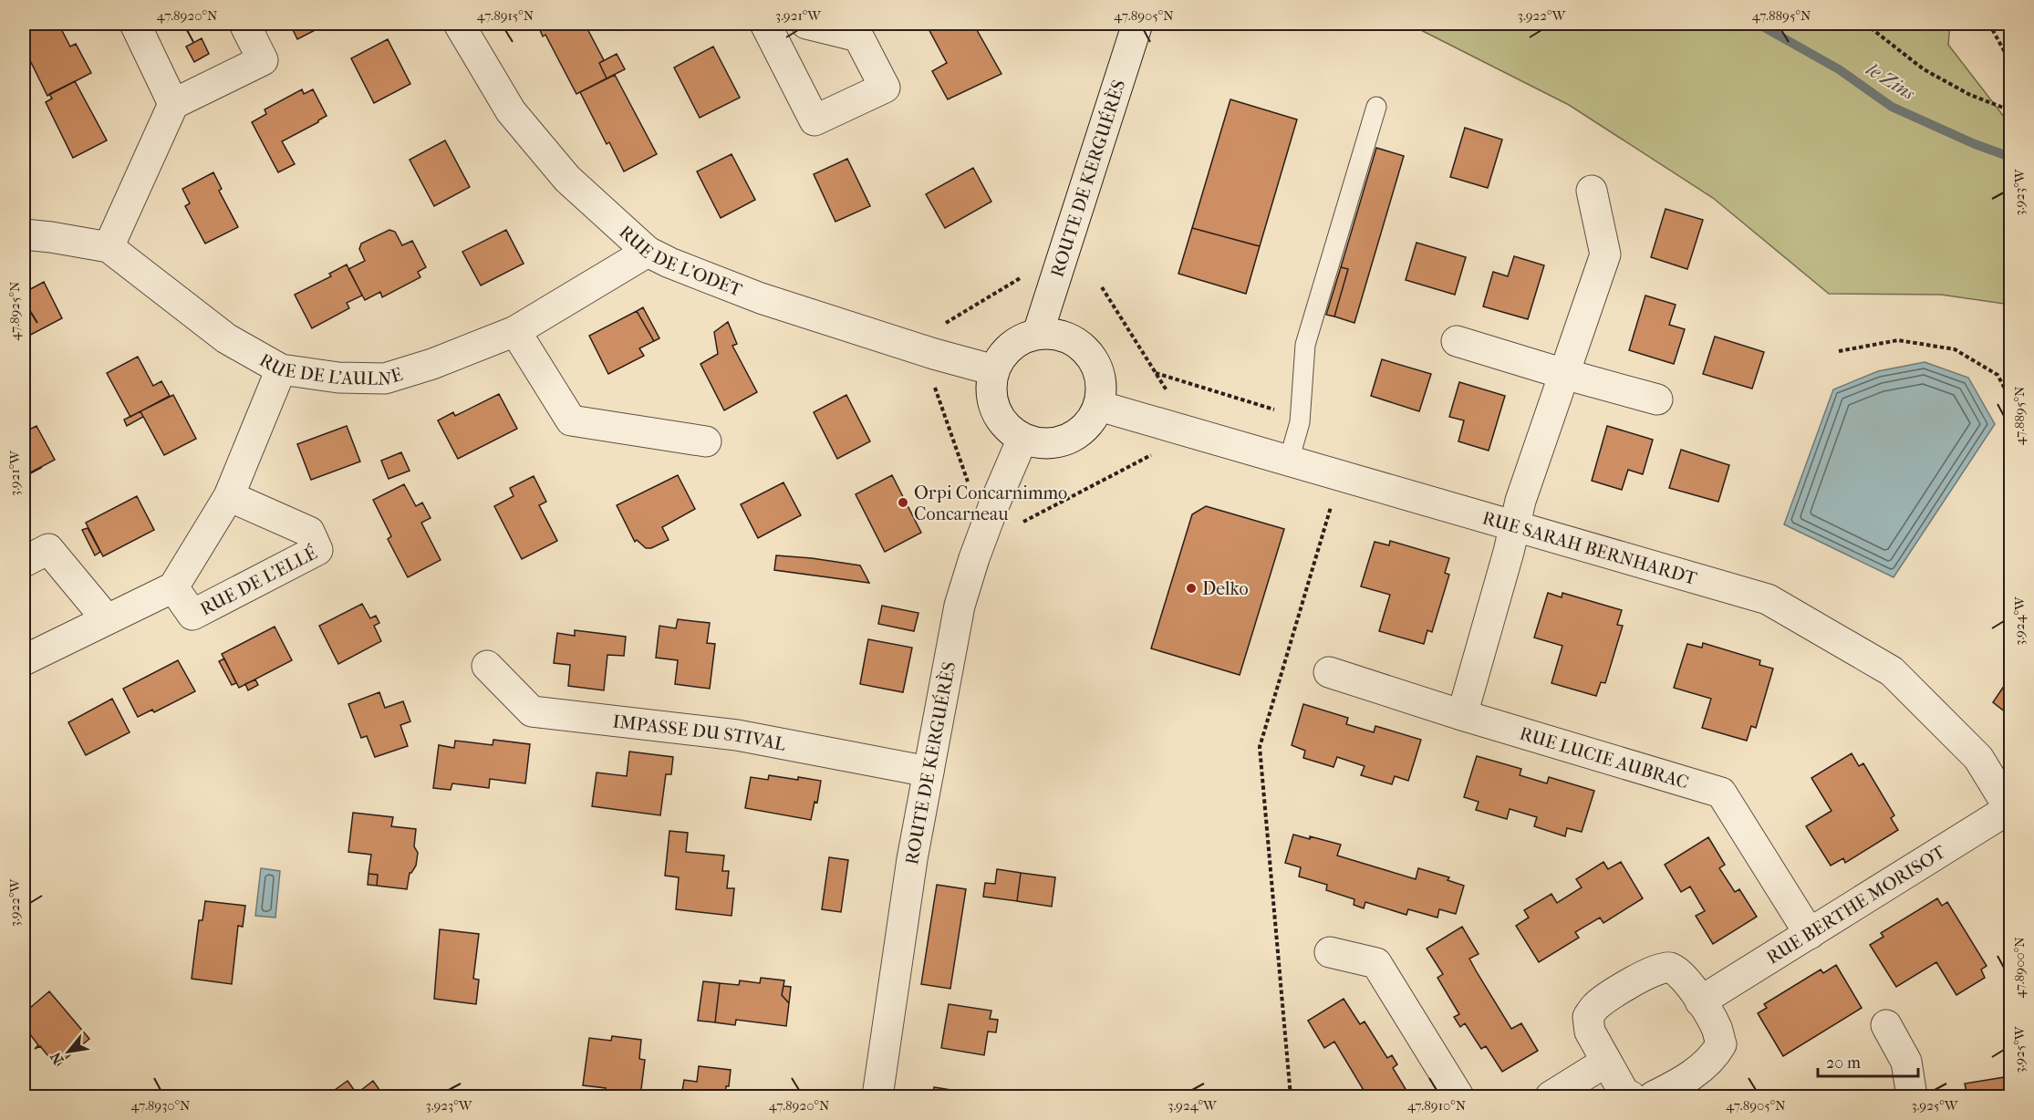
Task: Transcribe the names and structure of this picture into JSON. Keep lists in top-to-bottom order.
{
  "streets": {
    "street": [
      "ROUTE DE KERGUÉRÈS",
      "RUE DE L'ODET",
      "RUE DE L'AULNE",
      "RUE SARAH BERNHARDT",
      "RUE DE L'ELLÉ",
      "IMPASSE DU STIVAL",
      "RUE LUCIE AUBRAC",
      "RUE BERTHE MORISOT"
    ]
  },
  "crossings": [
    ["ROUTE DE KERGUÉRÈS", "RUE DE L'ODET"],
    ["ROUTE DE KERGUÉRÈS", "RUE SARAH BERNHARDT"],
    ["ROUTE DE KERGUÉRÈS", "IMPASSE DU STIVAL"],
    ["RUE DE L'ODET", "RUE DE L'AULNE"],
    ["RUE DE L'ODET", "RUE SARAH BERNHARDT"],
    ["RUE DE L'AULNE", "RUE DE L'ELLÉ"],
    ["RUE SARAH BERNHARDT", "RUE BERTHE MORISOT"],
    ["RUE LUCIE AUBRAC", "RUE BERTHE MORISOT"]
  ],
  "water": ["le Zins"],
  "places": ["Orpi Concarnimmo Concarneau", "Delko"],
  "scale_bar": "20 m",
  "north": "bottom left",
  "coordinates": [
    "47.8920°N",
    "47.8915°N",
    "3.921°W",
    "47.8905°N",
    "3.922°W",
    "47.8895°N",
    "3.923°W",
    "47.8925°N",
    "3.924°W",
    "47.8900°N",
    "3.925°W",
    "47.8930°N",
    "47.8910°N"
  ]
}
